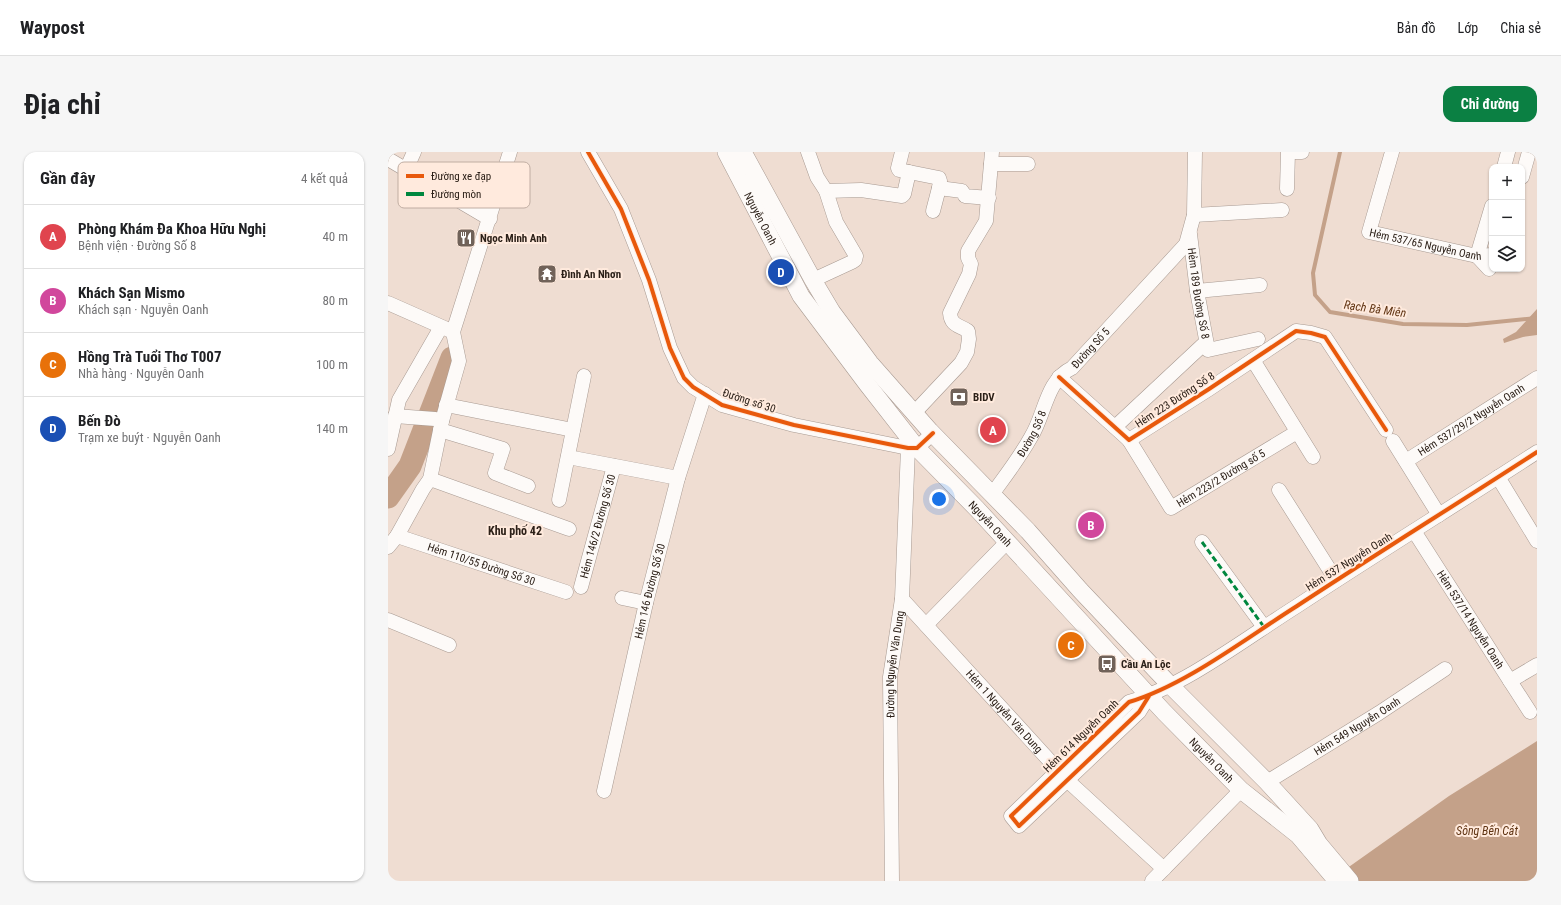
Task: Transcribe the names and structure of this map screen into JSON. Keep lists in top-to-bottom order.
{
  "streets": {
    "main road": ["Nguyễn Oanh"],
    "street": [
      "Hẻm 537/65 Nguyễn Oanh",
      "Hẻm 189 Đường Số 8",
      "Đường Số 5",
      "Hẻm 223 Đường Số 8",
      "Đường số 30",
      "Hẻm 537/29/2 Nguyễn Oanh",
      "Đường Số 8",
      "Hẻm 223/2 Đường số 5",
      "Hẻm 146/2 Đường Số 30",
      "Hẻm 537 Nguyễn Oanh",
      "Hẻm 110/55 Đường Số 30",
      "Hẻm 146 Đường Số 30",
      "Hẻm 537/14 Nguyễn Oanh",
      "Đường Nguyễn Văn Dung",
      "Hẻm 1 Nguyễn Văn Dung",
      "Hẻm 549 Nguyễn Oanh",
      "Hẻm 614 Nguyễn Oanh"
    ]
  },
  "crossings": [
    ["Nguyễn Oanh", "Đường số 30"],
    ["Nguyễn Oanh", "Đường Số 8"],
    ["Nguyễn Oanh", "Hẻm 537 Nguyễn Oanh"],
    ["Nguyễn Oanh", "Đường Nguyễn Văn Dung"],
    ["Nguyễn Oanh", "Hẻm 549 Nguyễn Oanh"],
    ["Nguyễn Oanh", "Hẻm 614 Nguyễn Oanh"],
    ["Hẻm 189 Đường Số 8", "Đường Số 5"],
    ["Hẻm 189 Đường Số 8", "Hẻm 223 Đường Số 8"],
    ["Đường Số 5", "Hẻm 223 Đường Số 8"],
    ["Đường Số 5", "Đường Số 8"],
    ["Hẻm 223 Đường Số 8", "Hẻm 537/29/2 Nguyễn Oanh"],
    ["Hẻm 223 Đường Số 8", "Đường Số 8"],
    ["Hẻm 223 Đường Số 8", "Hẻm 223/2 Đường số 5"],
    ["Đường số 30", "Hẻm 146 Đường Số 30"],
    ["Đường số 30", "Đường Nguyễn Văn Dung"],
    ["Hẻm 537 Nguyễn Oanh", "Hẻm 537/14 Nguyễn Oanh"],
    ["Hẻm 537 Nguyễn Oanh", "Hẻm 614 Nguyễn Oanh"],
    ["Đường Nguyễn Văn Dung", "Hẻm 1 Nguyễn Văn Dung"],
    ["Hẻm 1 Nguyễn Văn Dung", "Hẻm 614 Nguyễn Oanh"]
  ],
  "districts": ["Khu phố 42"],
  "water": ["Rạch Bà Miên", "Sông Bến Cát"],
  "places": {
    "restaurant": ["Ngọc Minh Anh"],
    "temple": ["Đình An Nhơn"],
    "bank": ["BIDV"],
    "bus stop": ["Cầu An Lộc"]
  },
  "legend": ["Đường xe đạp", "Đường mòn"],
  "page": {
    "header": "Waypost",
    "nav": ["Bản đồ", "Lớp", "Chia sẻ"],
    "buttons": "Chỉ đường",
    "title": "Địa chỉ",
    "heading": ["Gần đây", "4 kết quả"],
    "map_buttons": ["+", "−"],
    "list": [
      {
        "mark": "A",
        "name": "Phòng Khám Đa Khoa Hữu Nghị",
        "note": "Bệnh viện · Đường Số 8",
        "value": "40 m"
      },
      {
        "mark": "B",
        "name": "Khách Sạn Mismo",
        "note": "Khách sạn · Nguyễn Oanh",
        "value": "80 m"
      },
      {
        "mark": "C",
        "name": "Hồng Trà Tuổi Thơ T007",
        "note": "Nhà hàng · Nguyễn Oanh",
        "value": "100 m"
      },
      {
        "mark": "D",
        "name": "Bến Đò",
        "note": "Trạm xe buýt · Nguyễn Oanh",
        "value": "140 m"
      }
    ],
    "pins": [
      "D",
      "A",
      "B",
      "C"
    ]
  }
}
